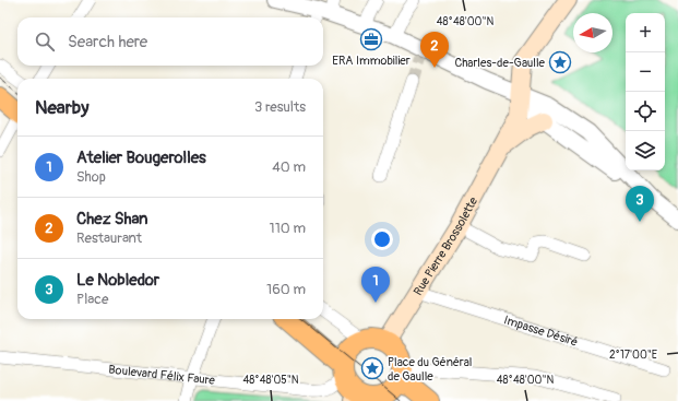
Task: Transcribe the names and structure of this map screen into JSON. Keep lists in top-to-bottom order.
{
  "streets": {
    "main road": ["Rue Pierre Brossolette"],
    "street": ["Impasse Désiré", "Boulevard Félix Faure"]
  },
  "crossings": [
    ["Rue Pierre Brossolette", "Impasse Désiré"],
    ["Rue Pierre Brossolette", "Boulevard Félix Faure"]
  ],
  "places": {
    "office": ["ERA Immobilier"],
    "place": ["Charles-de-Gaulle", "Place du Général de Gaulle"]
  },
  "north": "left",
  "page": {
    "map_buttons": ["+", "−"],
    "search": "Search here",
    "pins": ["2", "3", "1"],
    "heading": ["Nearby", "3 results"],
    "list": [
      {
        "mark": "1",
        "name": "Atelier Bougerolles",
        "note": "Shop",
        "value": "40 m"
      },
      {
        "mark": "2",
        "name": "Chez Shan",
        "note": "Restaurant",
        "value": "110 m"
      },
      {
        "mark": "3",
        "name": "Le Nobledor",
        "note": "Place",
        "value": "160 m"
      }
    ]
  },
  "coordinates": ["48°48'00\"N", "2°17'00\"E", "48°48'05\"N"]
}
